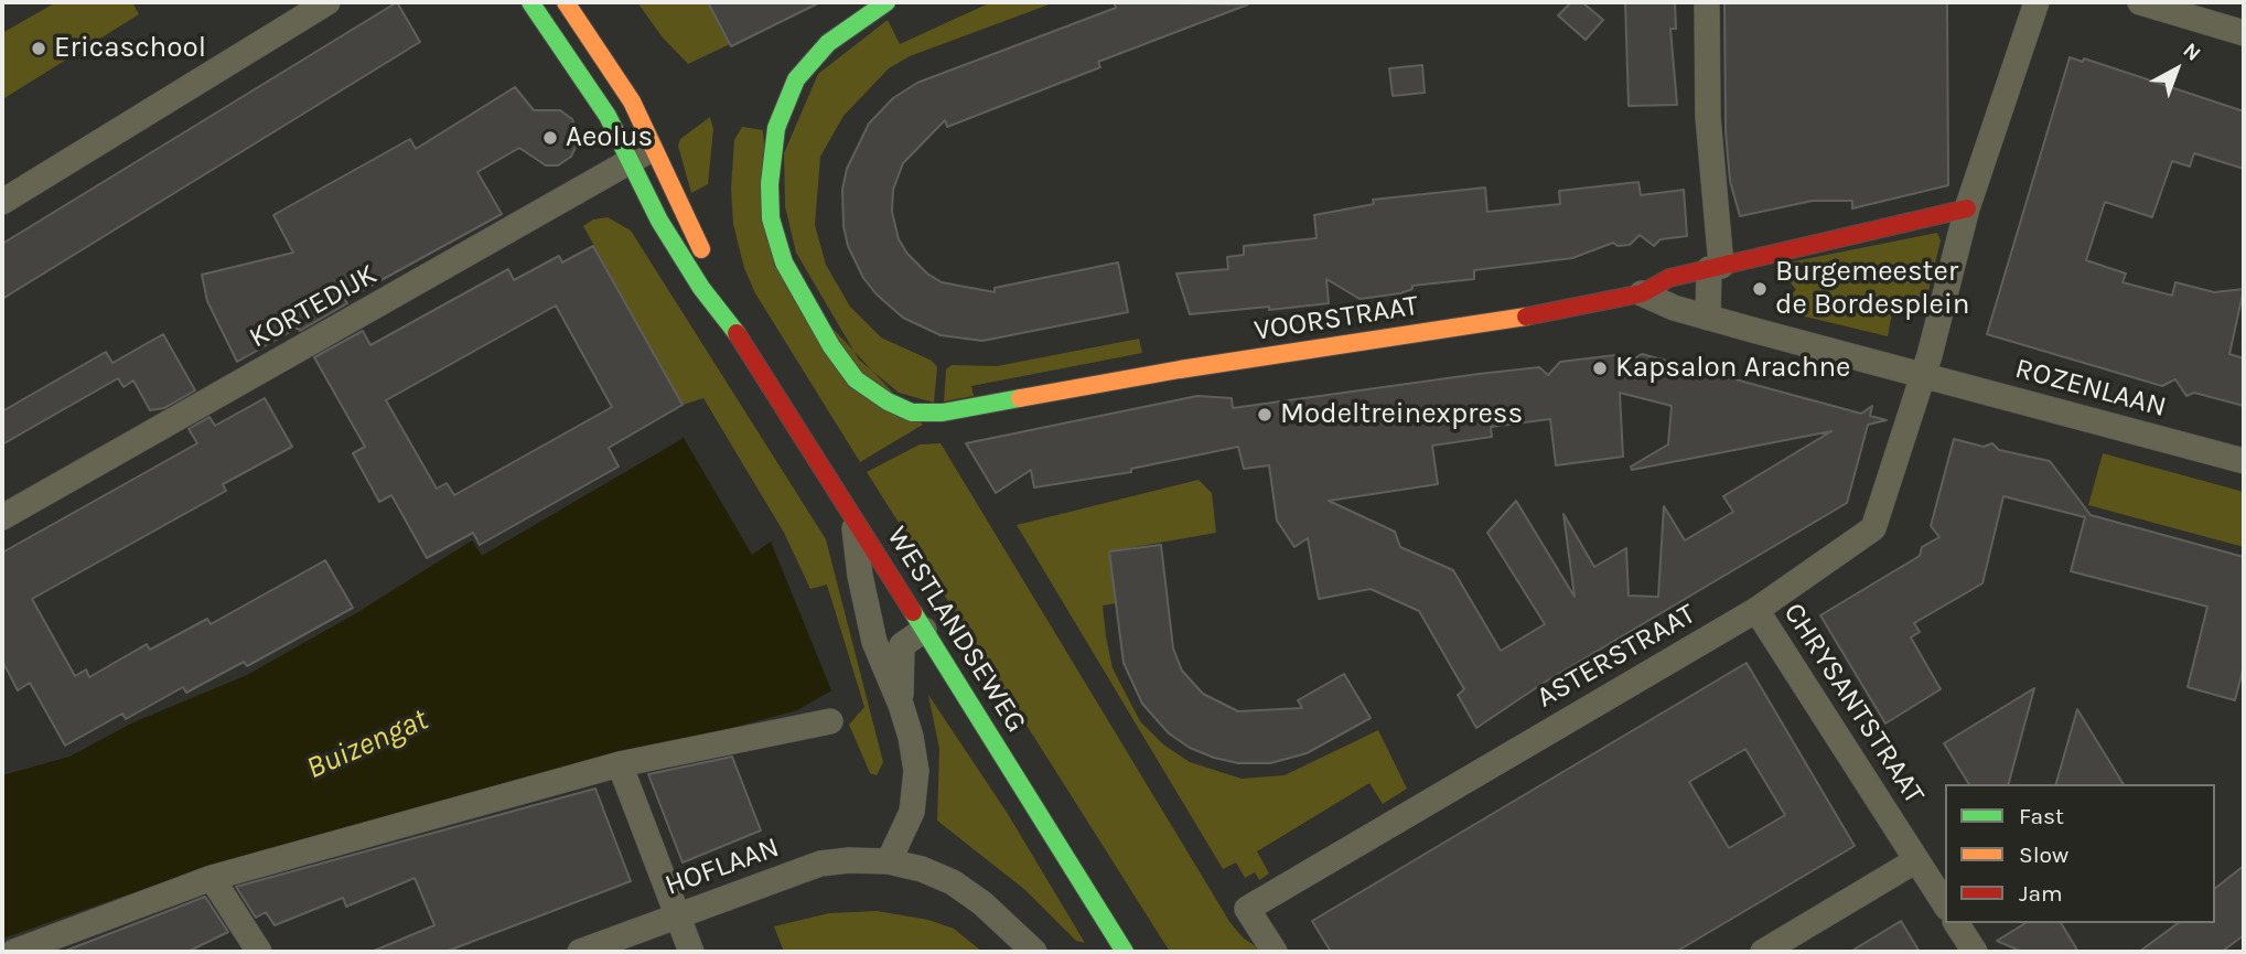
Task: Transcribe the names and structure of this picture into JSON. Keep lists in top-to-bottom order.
{
  "streets": {
    "street": [
      "KORTEDIJK",
      "VOORSTRAAT",
      "ROZENLAAN",
      "WESTLANDSEWEG",
      "ASTERSTRAAT",
      "CHRYSANTSTRAAT",
      "HOFLAAN"
    ]
  },
  "crossings": [
    ["KORTEDIJK", "WESTLANDSEWEG"],
    ["ROZENLAAN", "ASTERSTRAAT"],
    ["ASTERSTRAAT", "CHRYSANTSTRAAT"]
  ],
  "water": ["Buizengat"],
  "places": [
    "Ericaschool",
    "Aeolus",
    "Burgemeester de Bordesplein",
    "Kapsalon Arachne",
    "Modeltreinexpress"
  ],
  "legend": ["Fast", "Slow", "Jam"],
  "north": "top right"
}
